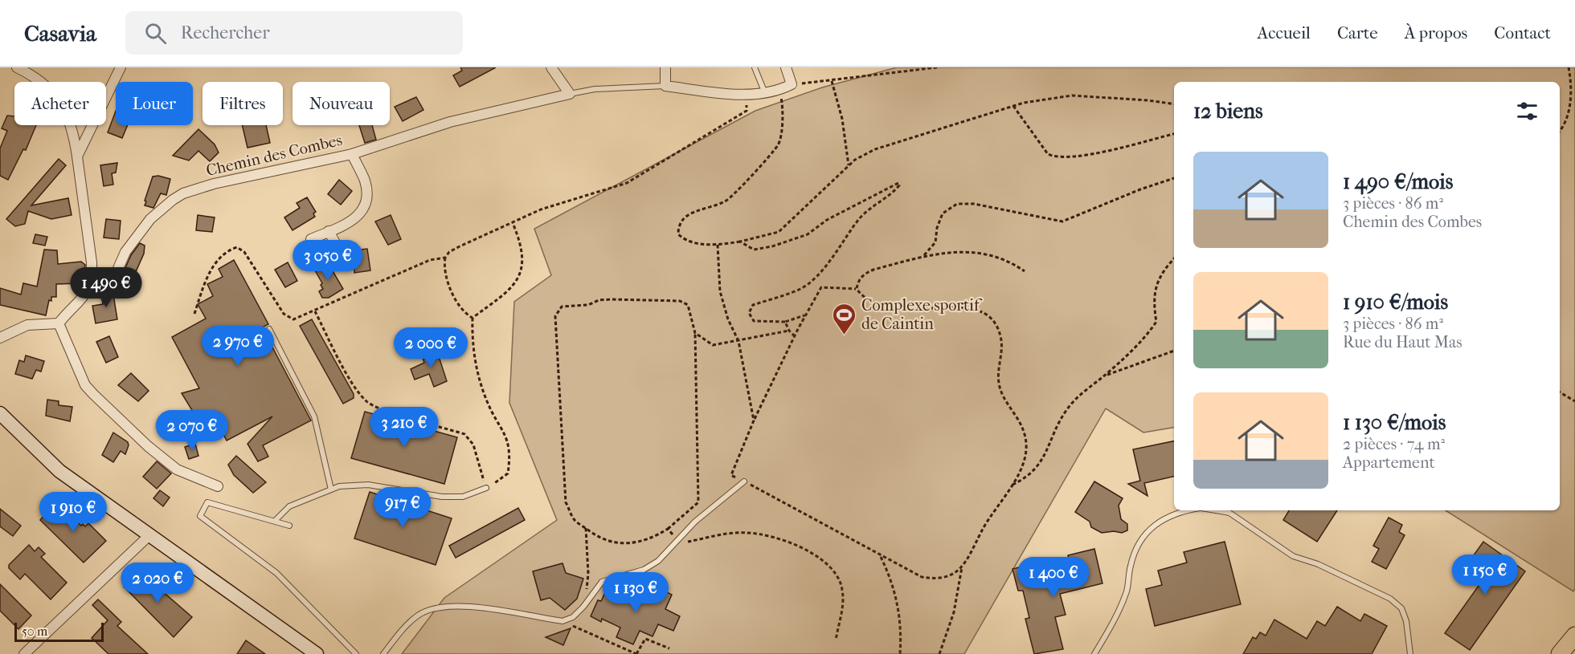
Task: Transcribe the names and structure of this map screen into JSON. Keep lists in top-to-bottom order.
{
  "streets": {
    "street": ["Chemin des Combes"]
  },
  "places": {
    "sports": ["Complexe sportif de Caintin"]
  },
  "scale_bar": "50 m",
  "page": {
    "header": "Casavia",
    "search": "Rechercher",
    "nav": [
      "Accueil",
      "Carte",
      "À propos",
      "Contact"
    ],
    "chip": [
      "Acheter",
      "Louer",
      "Filtres",
      "Nouveau"
    ],
    "heading": "12 biens",
    "list": [
      {
        "name": "1 490 €/mois",
        "note": "3 pièces · 86 m² · Chemin des Combes"
      },
      {
        "name": "1 910 €/mois",
        "note": "3 pièces · 86 m² · Rue du Haut Mas"
      },
      {
        "name": "1 130 €/mois",
        "note": "2 pièces · 74 m² · Appartement"
      }
    ],
    "price": [
      "3 050 €",
      "1 490 €",
      "2 970 €",
      "2 000 €",
      "3 210 €",
      "2 070 €",
      "917 €",
      "1 910 €",
      "1 150 €",
      "1 400 €",
      "2 020 €",
      "1 130 €"
    ],
    "scale": "50 m"
  }
}
